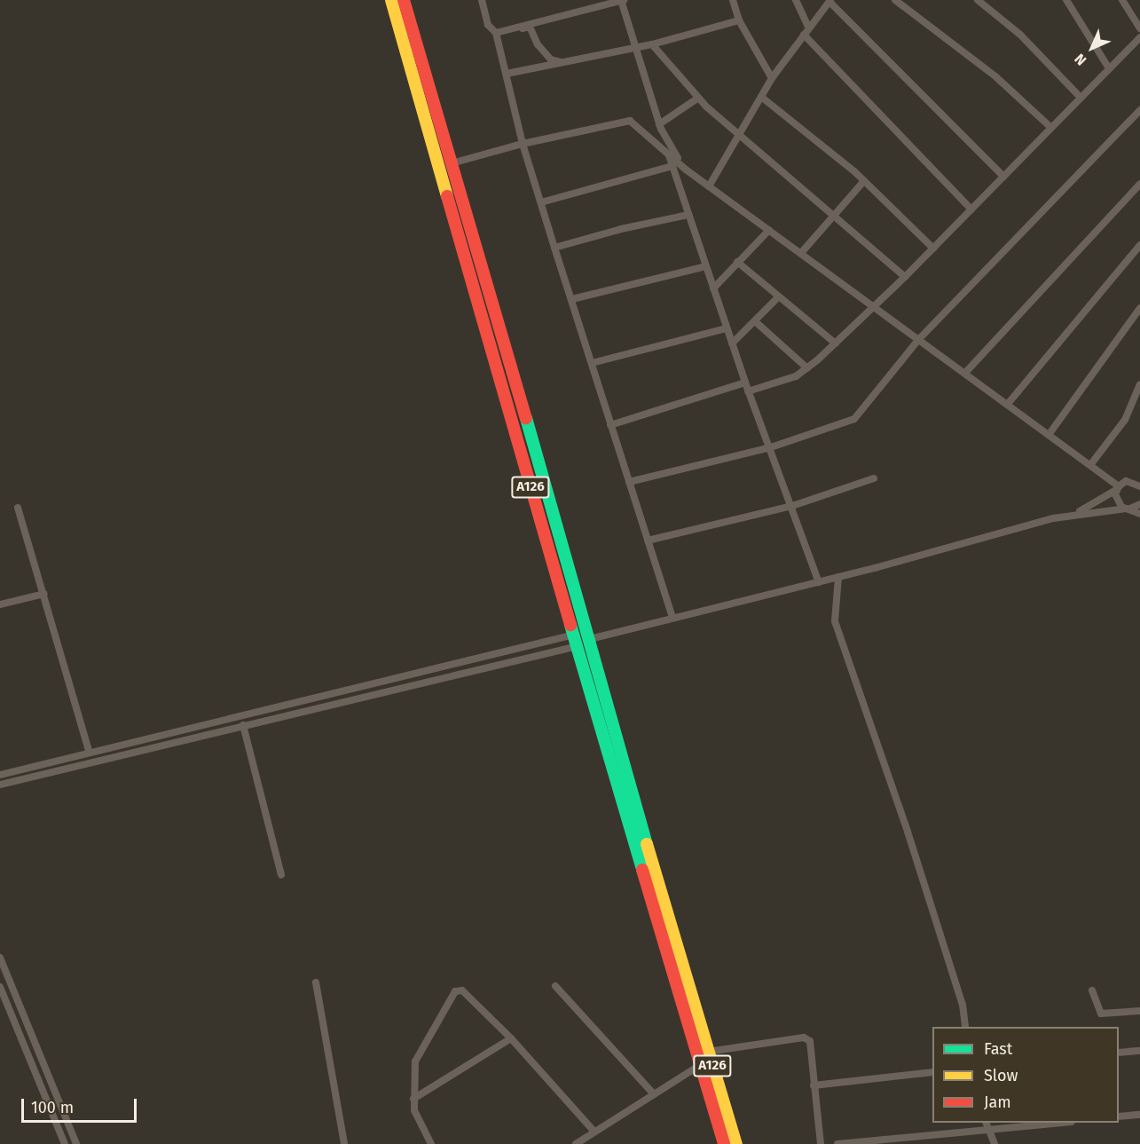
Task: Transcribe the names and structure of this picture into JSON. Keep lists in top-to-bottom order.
{
  "streets": {
    "highway": ["A126"]
  },
  "legend": ["Fast", "Slow", "Jam"],
  "scale_bar": "100 m",
  "north": "bottom left"
}
